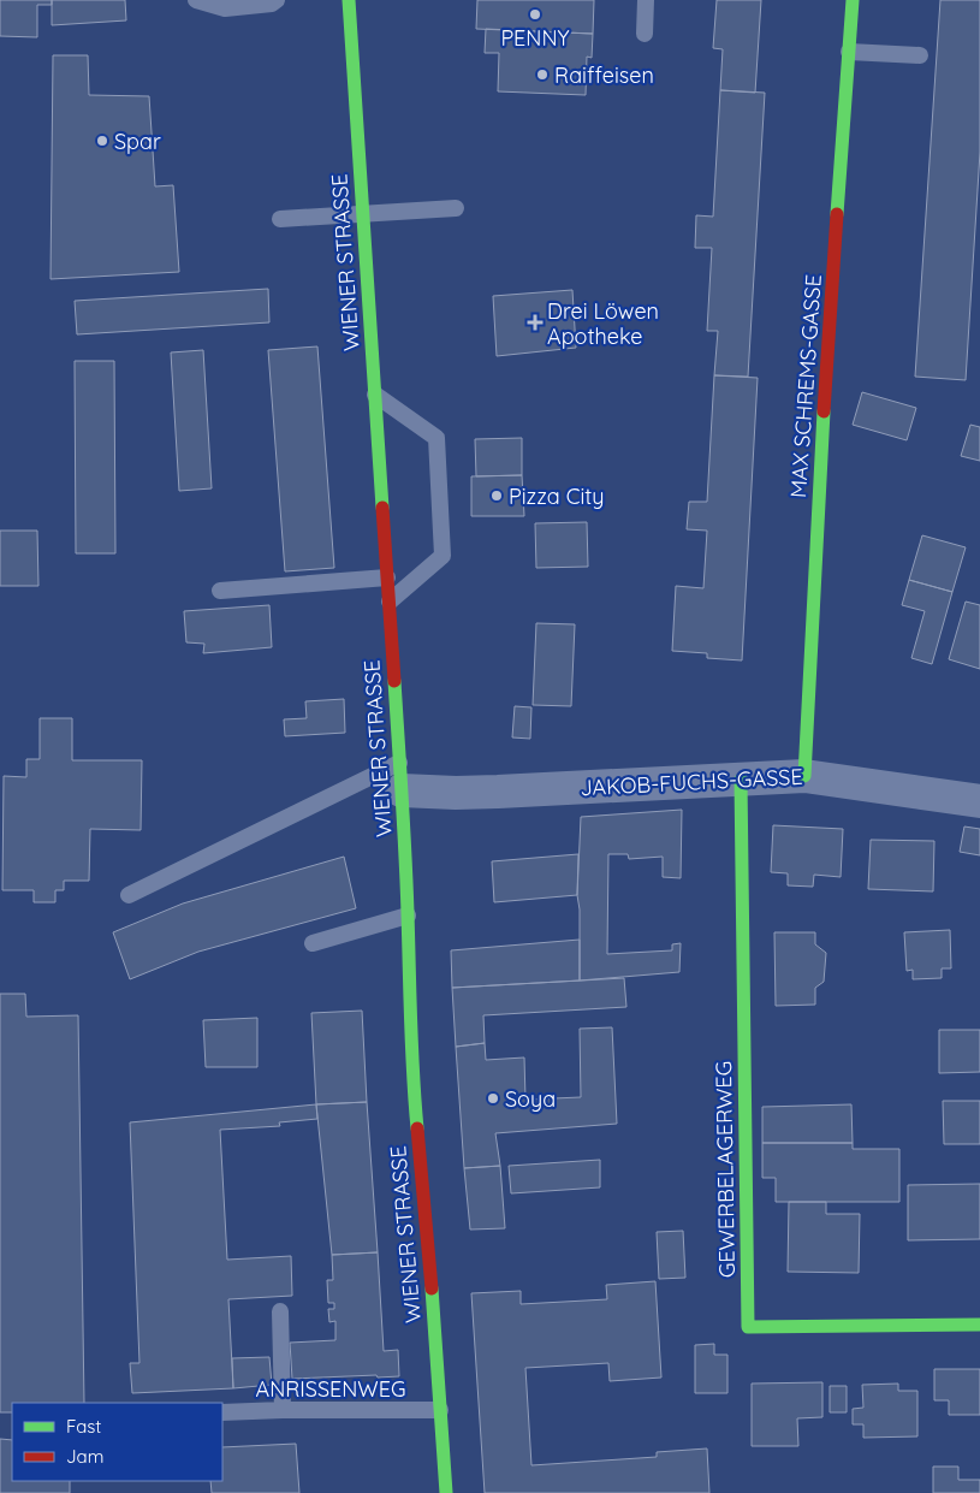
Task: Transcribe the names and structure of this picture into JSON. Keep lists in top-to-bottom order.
{
  "streets": {
    "street": [
      "WIENER STRASSE",
      "MAX SCHREMS-GASSE",
      "JAKOB-FUCHS-GASSE",
      "GEWERBELAGERWEG"
    ],
    "lane": ["ANRISSENWEG"]
  },
  "crossings": [
    ["WIENER STRASSE", "JAKOB-FUCHS-GASSE"],
    ["WIENER STRASSE", "ANRISSENWEG"],
    ["MAX SCHREMS-GASSE", "JAKOB-FUCHS-GASSE"],
    ["JAKOB-FUCHS-GASSE", "GEWERBELAGERWEG"]
  ],
  "places": {
    "other": [
      "PENNY",
      "Raiffeisen",
      "Spar",
      "Pizza City",
      "Soya"
    ],
    "health": ["Drei Löwen Apotheke"]
  },
  "legend": ["Fast", "Jam"]
}
